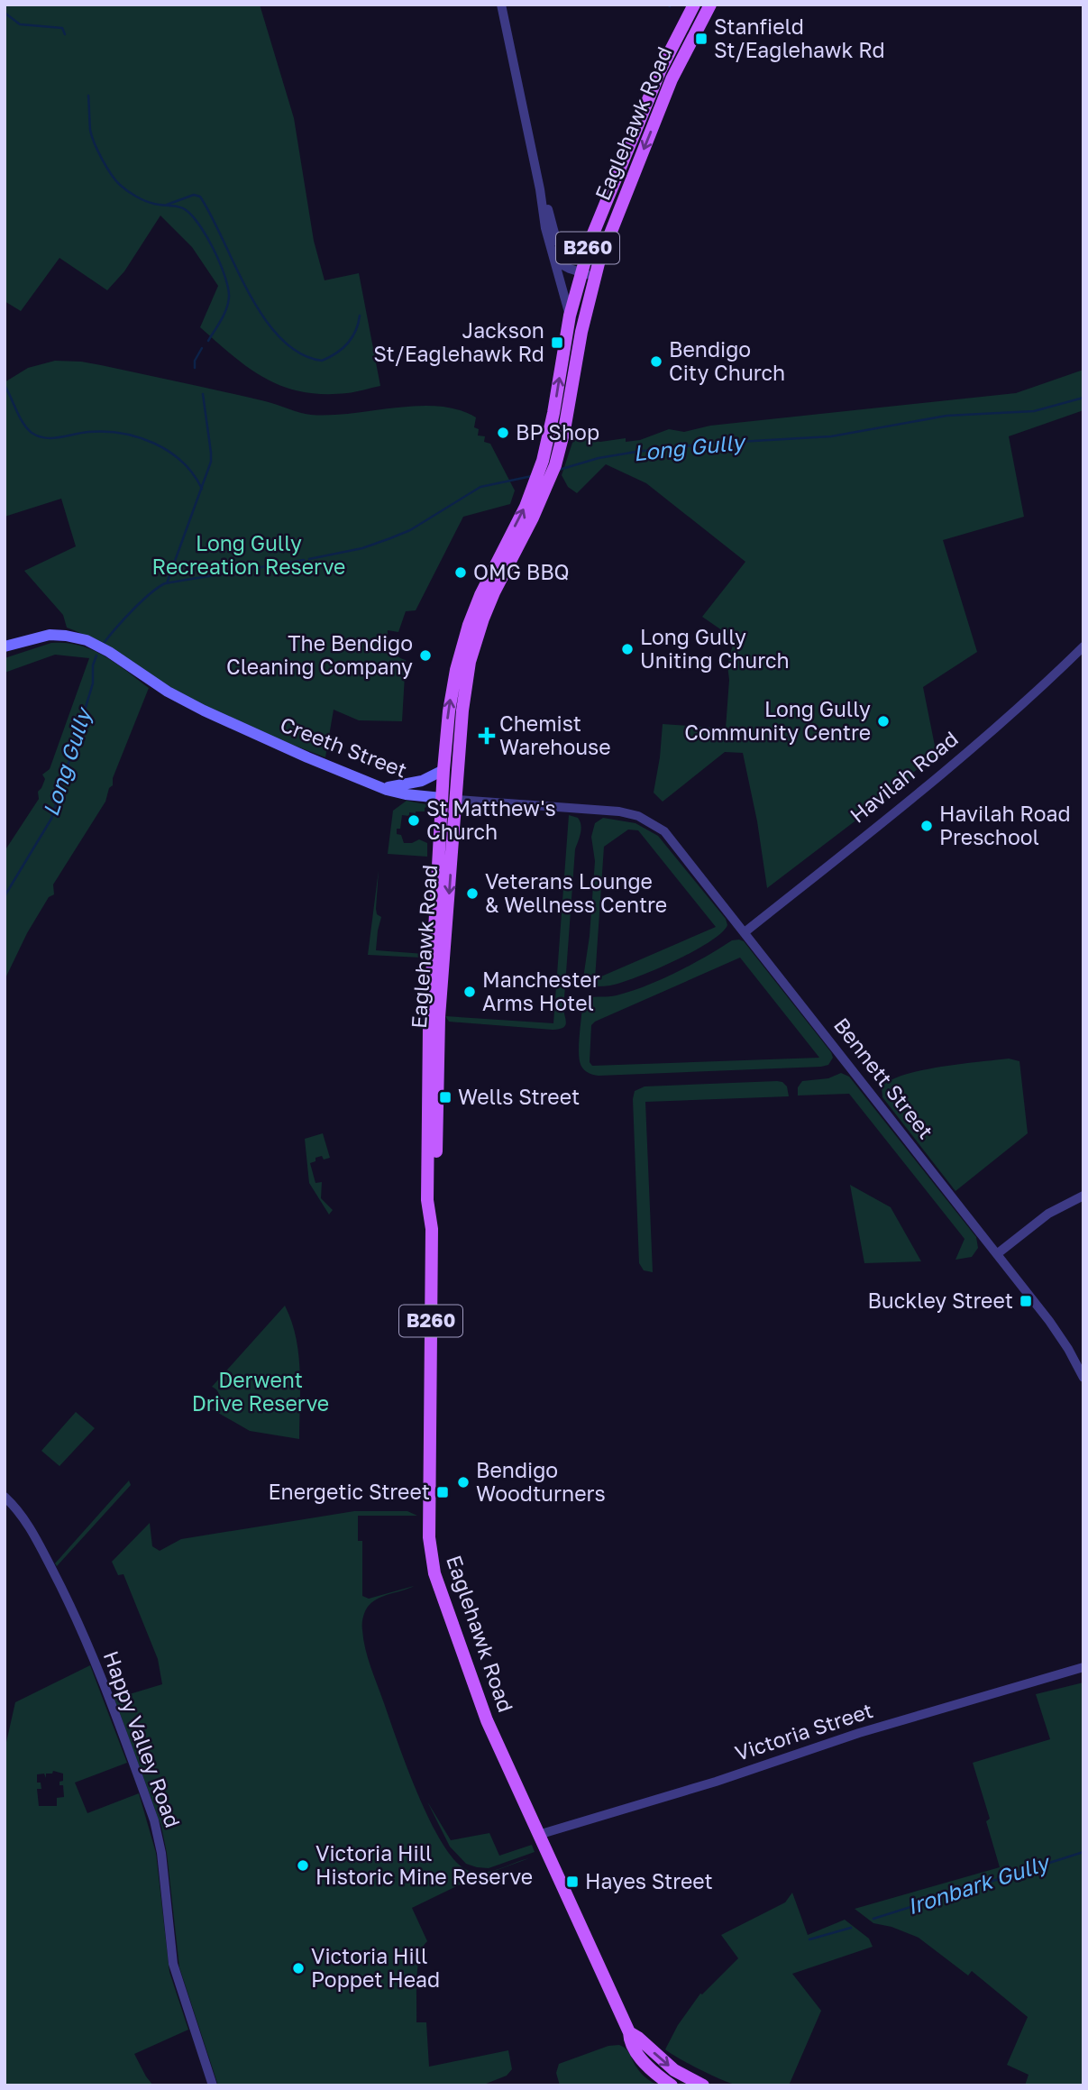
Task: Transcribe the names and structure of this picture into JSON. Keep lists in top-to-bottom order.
{
  "streets": {
    "main road": ["Eaglehawk Road", "B260", "Creeth Street"],
    "street": [
      "Havilah Road",
      "Bennett Street",
      "Victoria Street",
      "Happy Valley Road"
    ]
  },
  "crossings": [
    ["Eaglehawk Road", "Creeth Street"],
    ["Eaglehawk Road", "Victoria Street"],
    ["Creeth Street", "Bennett Street"],
    ["Havilah Road", "Bennett Street"]
  ],
  "water": ["Long Gully", "Ironbark Gully"],
  "parks": ["Long Gully Recreation Reserve", "Derwent Drive Reserve"],
  "places": {
    "transit": [
      "Stanfield St/Eaglehawk Rd",
      "Jackson St/Eaglehawk Rd",
      "Wells Street",
      "Buckley Street",
      "Energetic Street",
      "Hayes Street"
    ],
    "other": [
      "Bendigo City Church",
      "BP Shop",
      "OMG BBQ",
      "Long Gully Uniting Church",
      "The Bendigo Cleaning Company",
      "Long Gully Community Centre",
      "St Matthew's Church",
      "Havilah Road Preschool",
      "Veterans Lounge & Wellness Centre",
      "Manchester Arms Hotel",
      "Bendigo Woodturners",
      "Victoria Hill Historic Mine Reserve",
      "Victoria Hill Poppet Head"
    ],
    "health": ["Chemist Warehouse"]
  }
}
